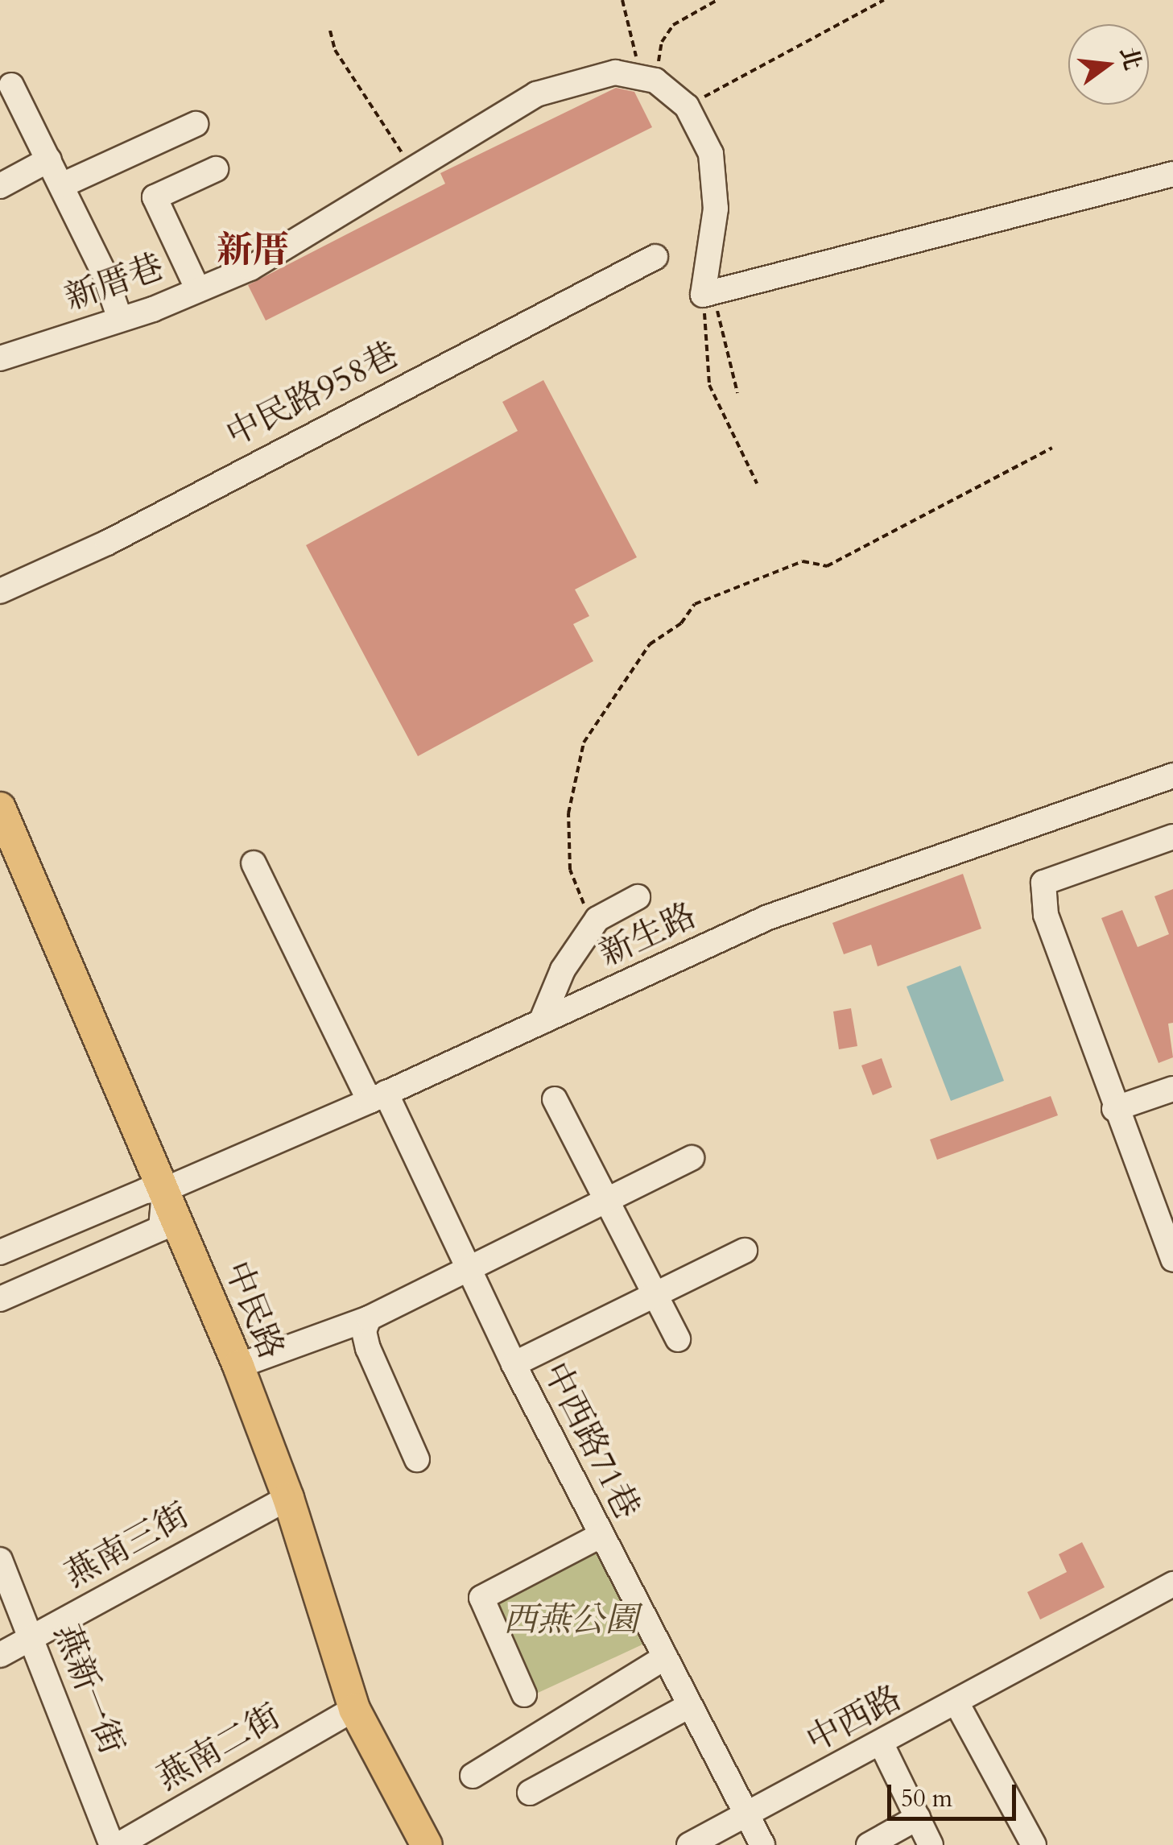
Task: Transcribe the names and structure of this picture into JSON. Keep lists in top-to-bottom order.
{
  "streets": {
    "main road": ["中民路"],
    "street": [
      "新厝巷",
      "中民路958巷",
      "新生路",
      "中西路71巷",
      "燕南三街",
      "燕新一街",
      "中西路",
      "燕南二街"
    ]
  },
  "crossings": [
    ["新生路", "中民路"],
    ["新生路", "中西路71巷"],
    ["中民路", "燕南三街"],
    ["中民路", "燕南二街"],
    ["中西路71巷", "中西路"],
    ["燕南三街", "燕新一街"],
    ["燕新一街", "燕南二街"]
  ],
  "districts": ["新厝"],
  "parks": ["西燕公園"],
  "scale_bar": "50 m",
  "north": "right"
}
